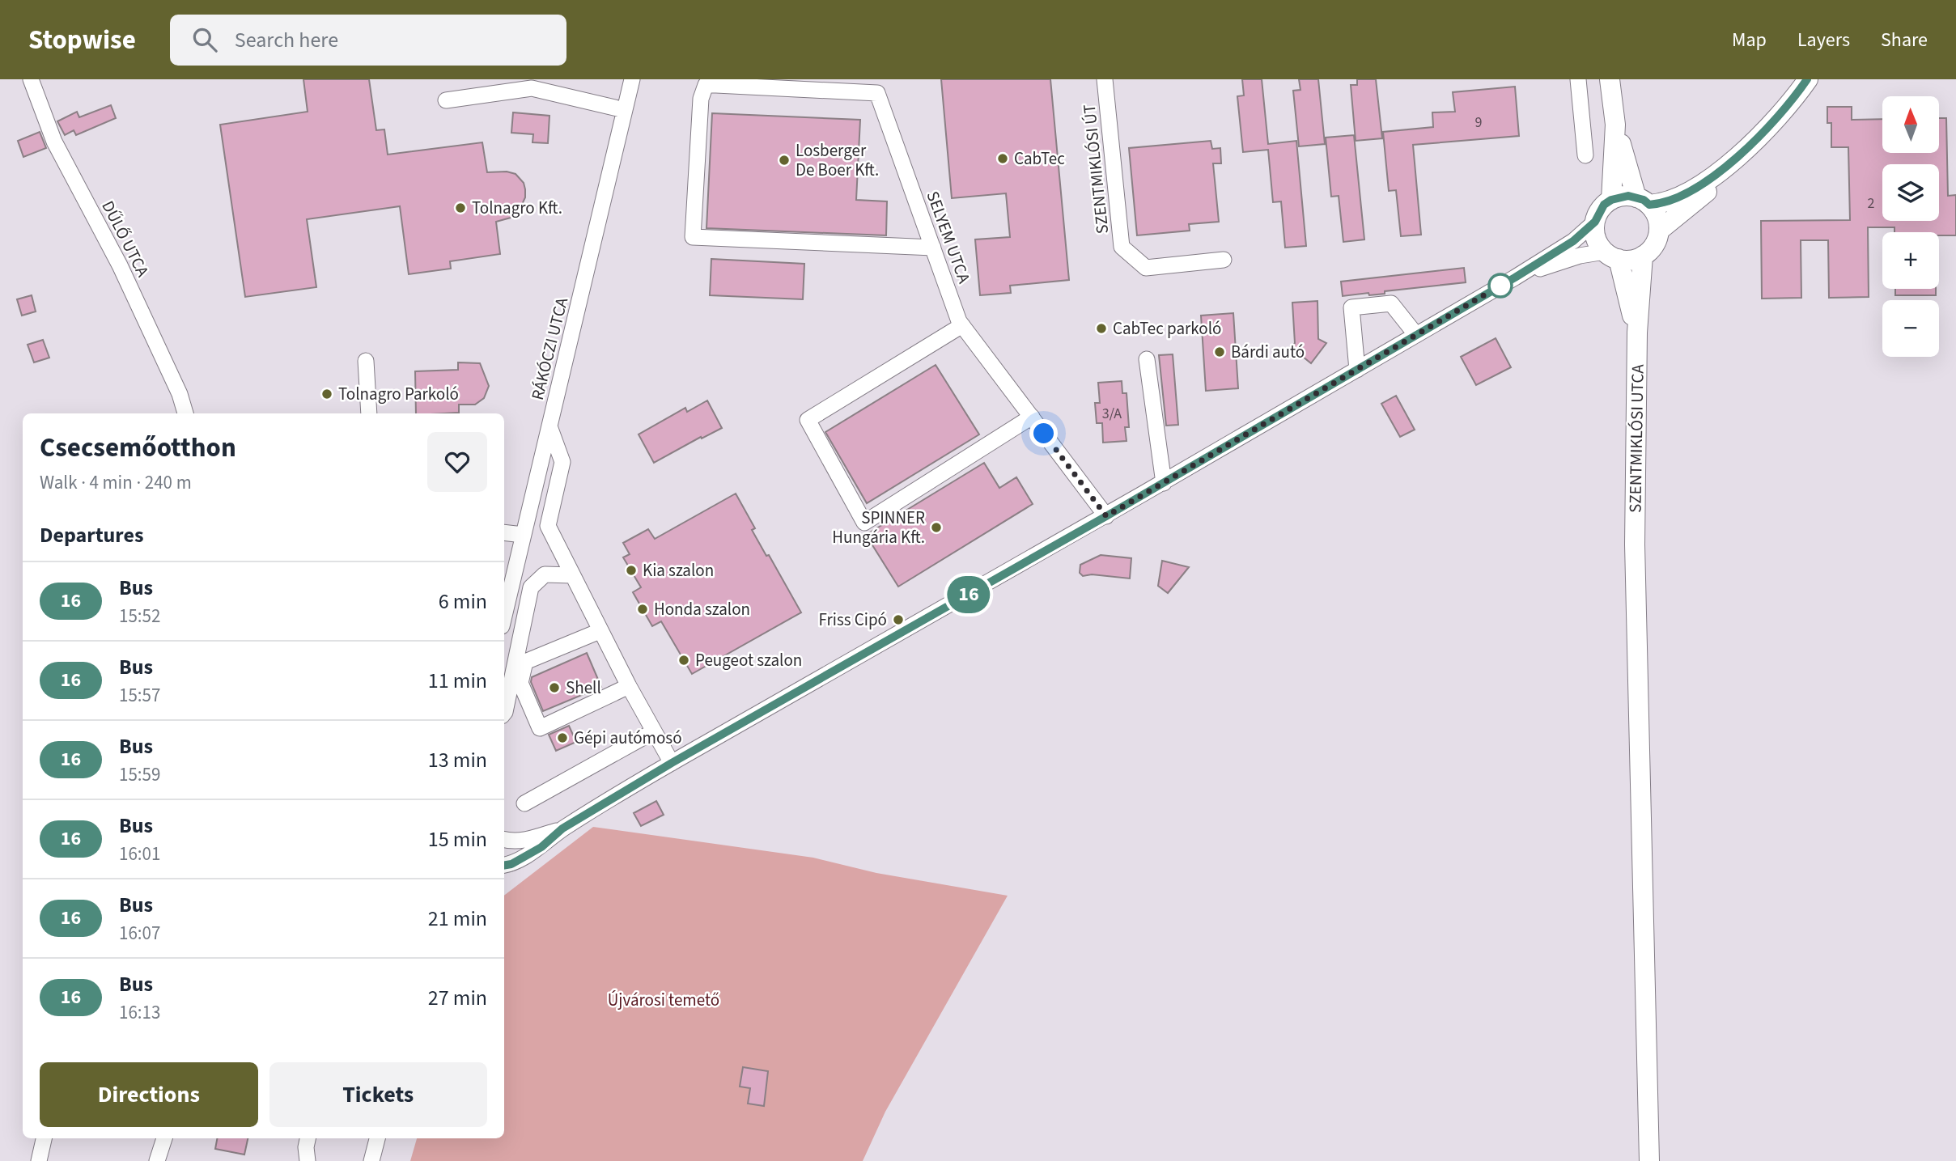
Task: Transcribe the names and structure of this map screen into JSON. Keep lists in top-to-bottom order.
{
  "streets": {
    "main road": ["SZENTMIKLÓSI UTCA"],
    "street": [
      "SZENTMIKLÓSI ÚT",
      "SELYEM UTCA",
      "DŰLŐ UTCA",
      "RÁKÓCZI UTCA"
    ]
  },
  "parks": ["Újvárosi temető"],
  "places": [
    "CabTec",
    "Losberger De Boer Kft.",
    "Tolnagro Kft.",
    "CabTec parkoló",
    "Bárdi autó",
    "Tolnagro Parkoló",
    "SPINNER Hungária Kft.",
    "Kia szalon",
    "Honda szalon",
    "Friss Cipó",
    "Peugeot szalon",
    "Shell",
    "Gépi autómosó"
  ],
  "lines": ["bus line 16"],
  "house_numbers": ["9", "2", "3/A"],
  "north": "top",
  "page": {
    "header": "Stopwise",
    "search": "Search here",
    "nav": ["Map", "Layers", "Share"],
    "on_map": "16",
    "map_buttons": ["+", "−"],
    "heading": [
      ["Csecsemőotthon", "Walk · 4 min · 240 m"],
      "Departures"
    ],
    "list": [
      {
        "mark": "16",
        "name": "Bus",
        "note": "15:52",
        "value": "6 min"
      },
      {
        "mark": "16",
        "name": "Bus",
        "note": "15:57",
        "value": "11 min"
      },
      {
        "mark": "16",
        "name": "Bus",
        "note": "15:59",
        "value": "13 min"
      },
      {
        "mark": "16",
        "name": "Bus",
        "note": "16:01",
        "value": "15 min"
      },
      {
        "mark": "16",
        "name": "Bus",
        "note": "16:07",
        "value": "21 min"
      },
      {
        "mark": "16",
        "name": "Bus",
        "note": "16:13",
        "value": "27 min"
      }
    ],
    "buttons": ["Directions", "Tickets"]
  }
}
